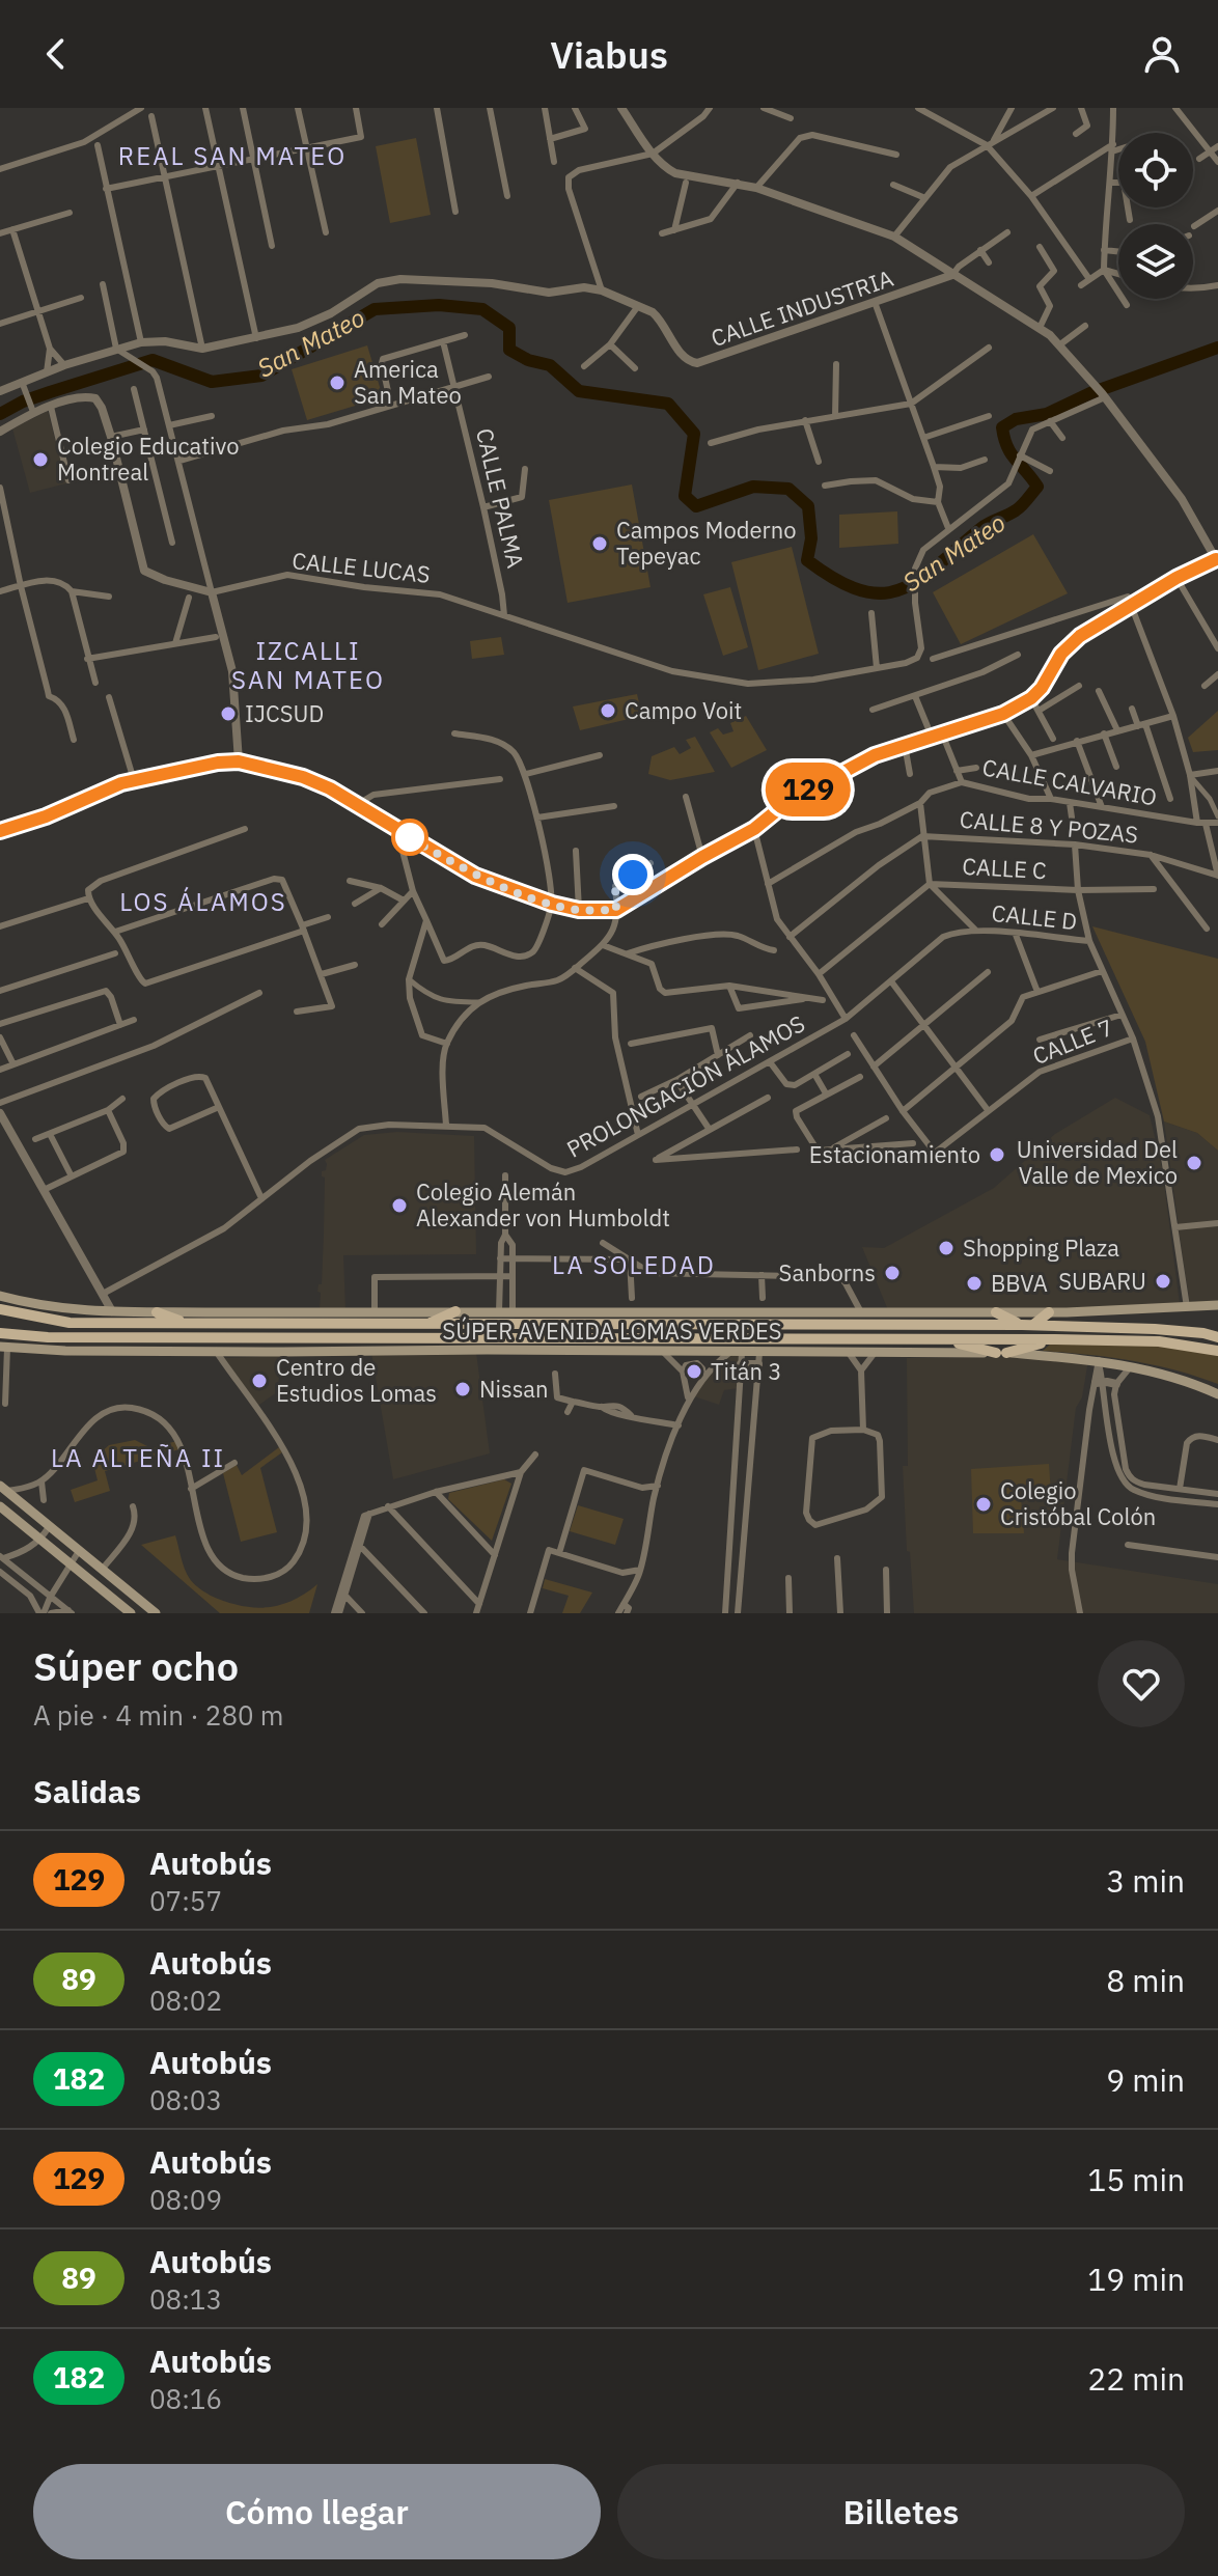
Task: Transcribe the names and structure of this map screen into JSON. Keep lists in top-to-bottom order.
{
  "streets": {
    "main road": ["SÚPER AVENIDA LOMAS VERDES"],
    "street": [
      "CALLE INDUSTRIA",
      "CALLE PALMA",
      "CALLE LUCAS",
      "CALLE CALVARIO",
      "CALLE 8 Y POZAS",
      "CALLE C",
      "CALLE D",
      "CALLE 7",
      "PROLONGACIÓN ÁLAMOS"
    ]
  },
  "crossings": [
    ["CALLE PALMA", "CALLE LUCAS"],
    ["CALLE D", "PROLONGACIÓN ÁLAMOS"]
  ],
  "districts": [
    "REAL SAN MATEO",
    "IZCALLI SAN MATEO",
    "LOS ÁLAMOS",
    "LA SOLEDAD",
    "LA ALTEÑA II"
  ],
  "water": ["San Mateo"],
  "places": [
    "America San Mateo",
    "Colegio Educativo Montreal",
    "Campos Moderno Tepeyac",
    "Campo Voit",
    "IJCSUD",
    "Estacionamiento",
    "Universidad Del Valle de Mexico",
    "Colegio Alemán Alexander von Humboldt",
    "Shopping Plaza",
    "Sanborns",
    "SUBARU",
    "BBVA",
    "Titán 3",
    "Centro de Estudios Lomas",
    "Nissan",
    "Colegio Cristóbal Colón"
  ],
  "lines": ["bus line 129"],
  "page": {
    "header": "Viabus",
    "on_map": "129",
    "heading": [
      ["Súper ocho", "A pie · 4 min · 280 m"],
      "Salidas"
    ],
    "list": [
      {
        "mark": "129",
        "name": "Autobús",
        "note": "07:57",
        "value": "3 min"
      },
      {
        "mark": "89",
        "name": "Autobús",
        "note": "08:02",
        "value": "8 min"
      },
      {
        "mark": "182",
        "name": "Autobús",
        "note": "08:03",
        "value": "9 min"
      },
      {
        "mark": "129",
        "name": "Autobús",
        "note": "08:09",
        "value": "15 min"
      },
      {
        "mark": "89",
        "name": "Autobús",
        "note": "08:13",
        "value": "19 min"
      },
      {
        "mark": "182",
        "name": "Autobús",
        "note": "08:16",
        "value": "22 min"
      }
    ],
    "buttons": ["Cómo llegar", "Billetes"]
  }
}
